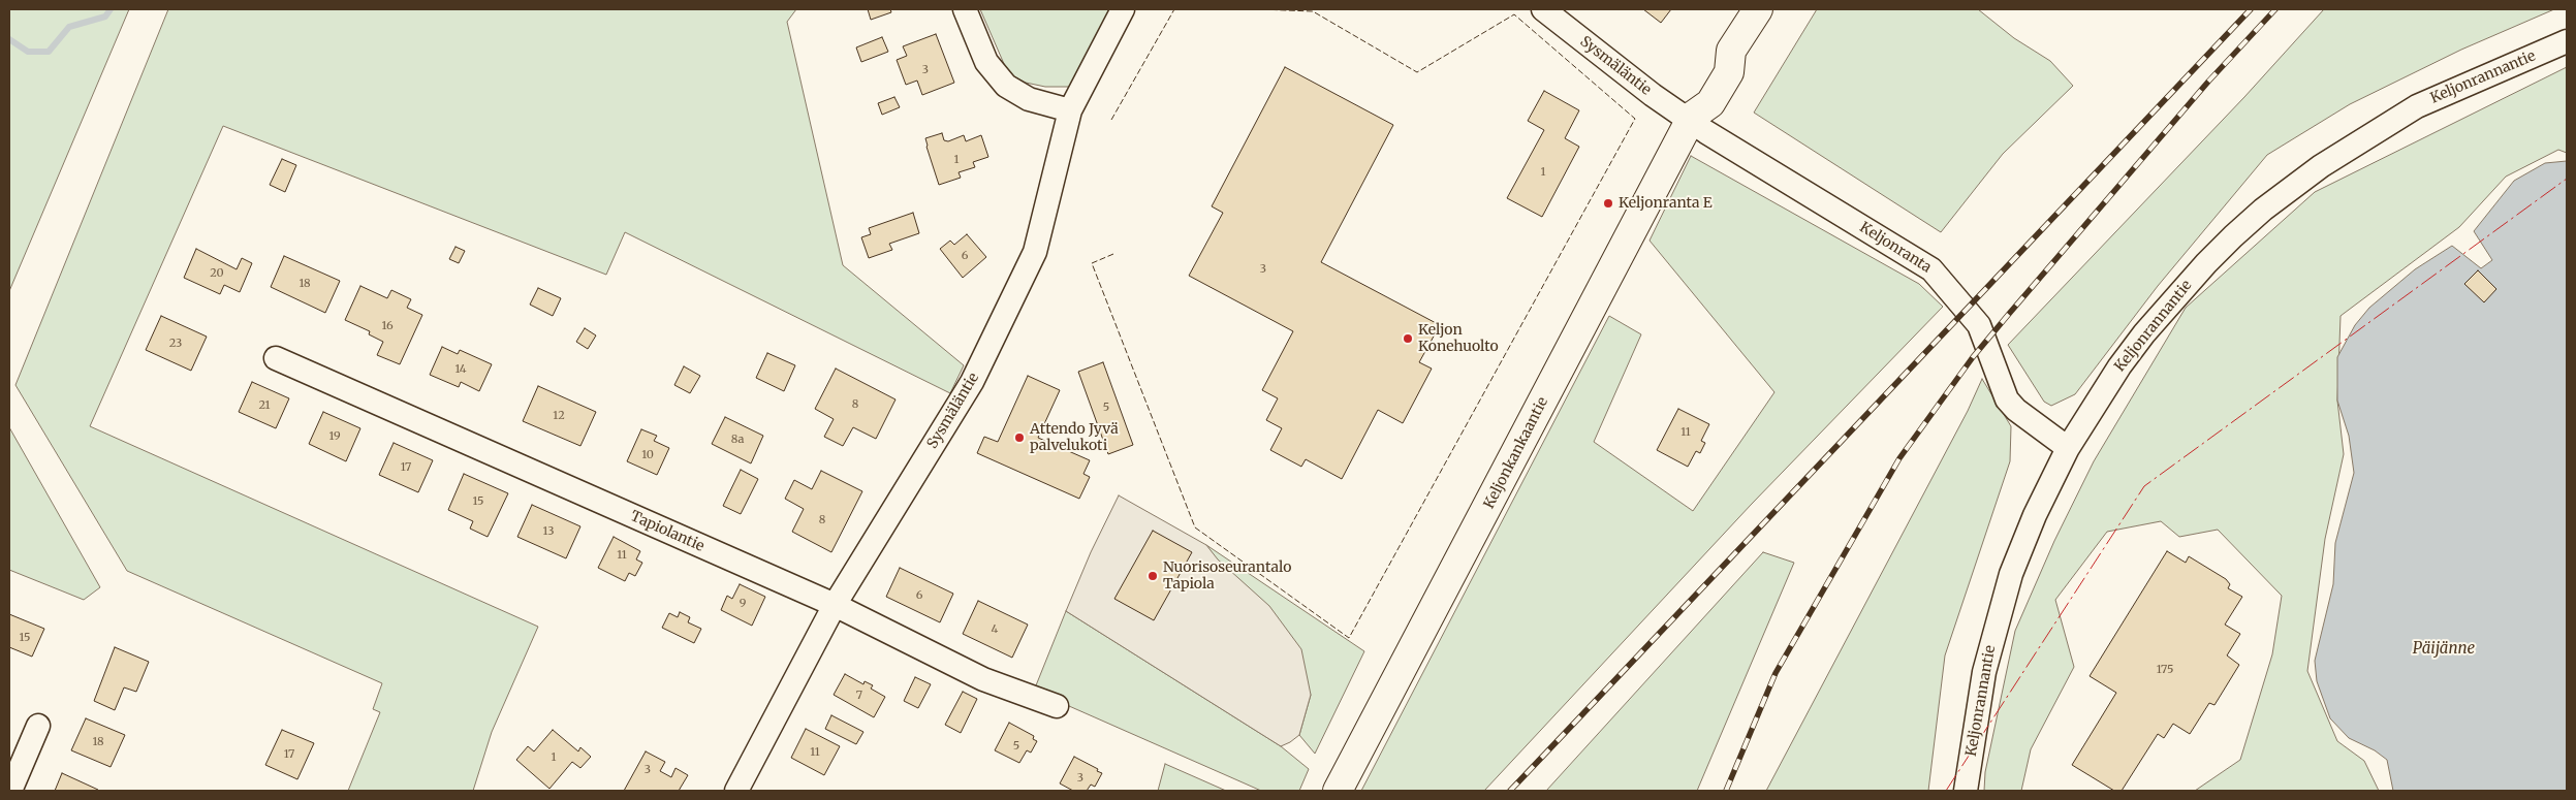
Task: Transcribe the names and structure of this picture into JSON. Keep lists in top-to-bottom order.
{
  "streets": {
    "main road": ["Keljonkankaantie"],
    "street": [
      "Sysmäläntie",
      "Keljonrannantie",
      "Keljonranta",
      "Tapiolantie"
    ]
  },
  "crossings": [
    ["Sysmäläntie", "Keljonranta"],
    ["Sysmäläntie", "Keljonkankaantie"],
    ["Sysmäläntie", "Tapiolantie"],
    ["Keljonrannantie", "Keljonranta"],
    ["Keljonranta", "Keljonkankaantie"]
  ],
  "water": ["Päijänne"],
  "places": [
    "Keljonranta E",
    "Keljon Konehuolto",
    "Attendo Jyvä palvelukoti",
    "Nuorisoseurantalo Tapiola"
  ],
  "house_numbers": [
    "3",
    "1",
    "1",
    "6",
    "3",
    "20",
    "18",
    "16",
    "23",
    "14",
    "8",
    "21",
    "5",
    "12",
    "11",
    "19",
    "8a",
    "10",
    "17",
    "15",
    "8",
    "13",
    "11",
    "6",
    "9",
    "4",
    "15",
    "175",
    "7",
    "18",
    "5",
    "11",
    "17",
    "1",
    "3",
    "3"
  ]
}
